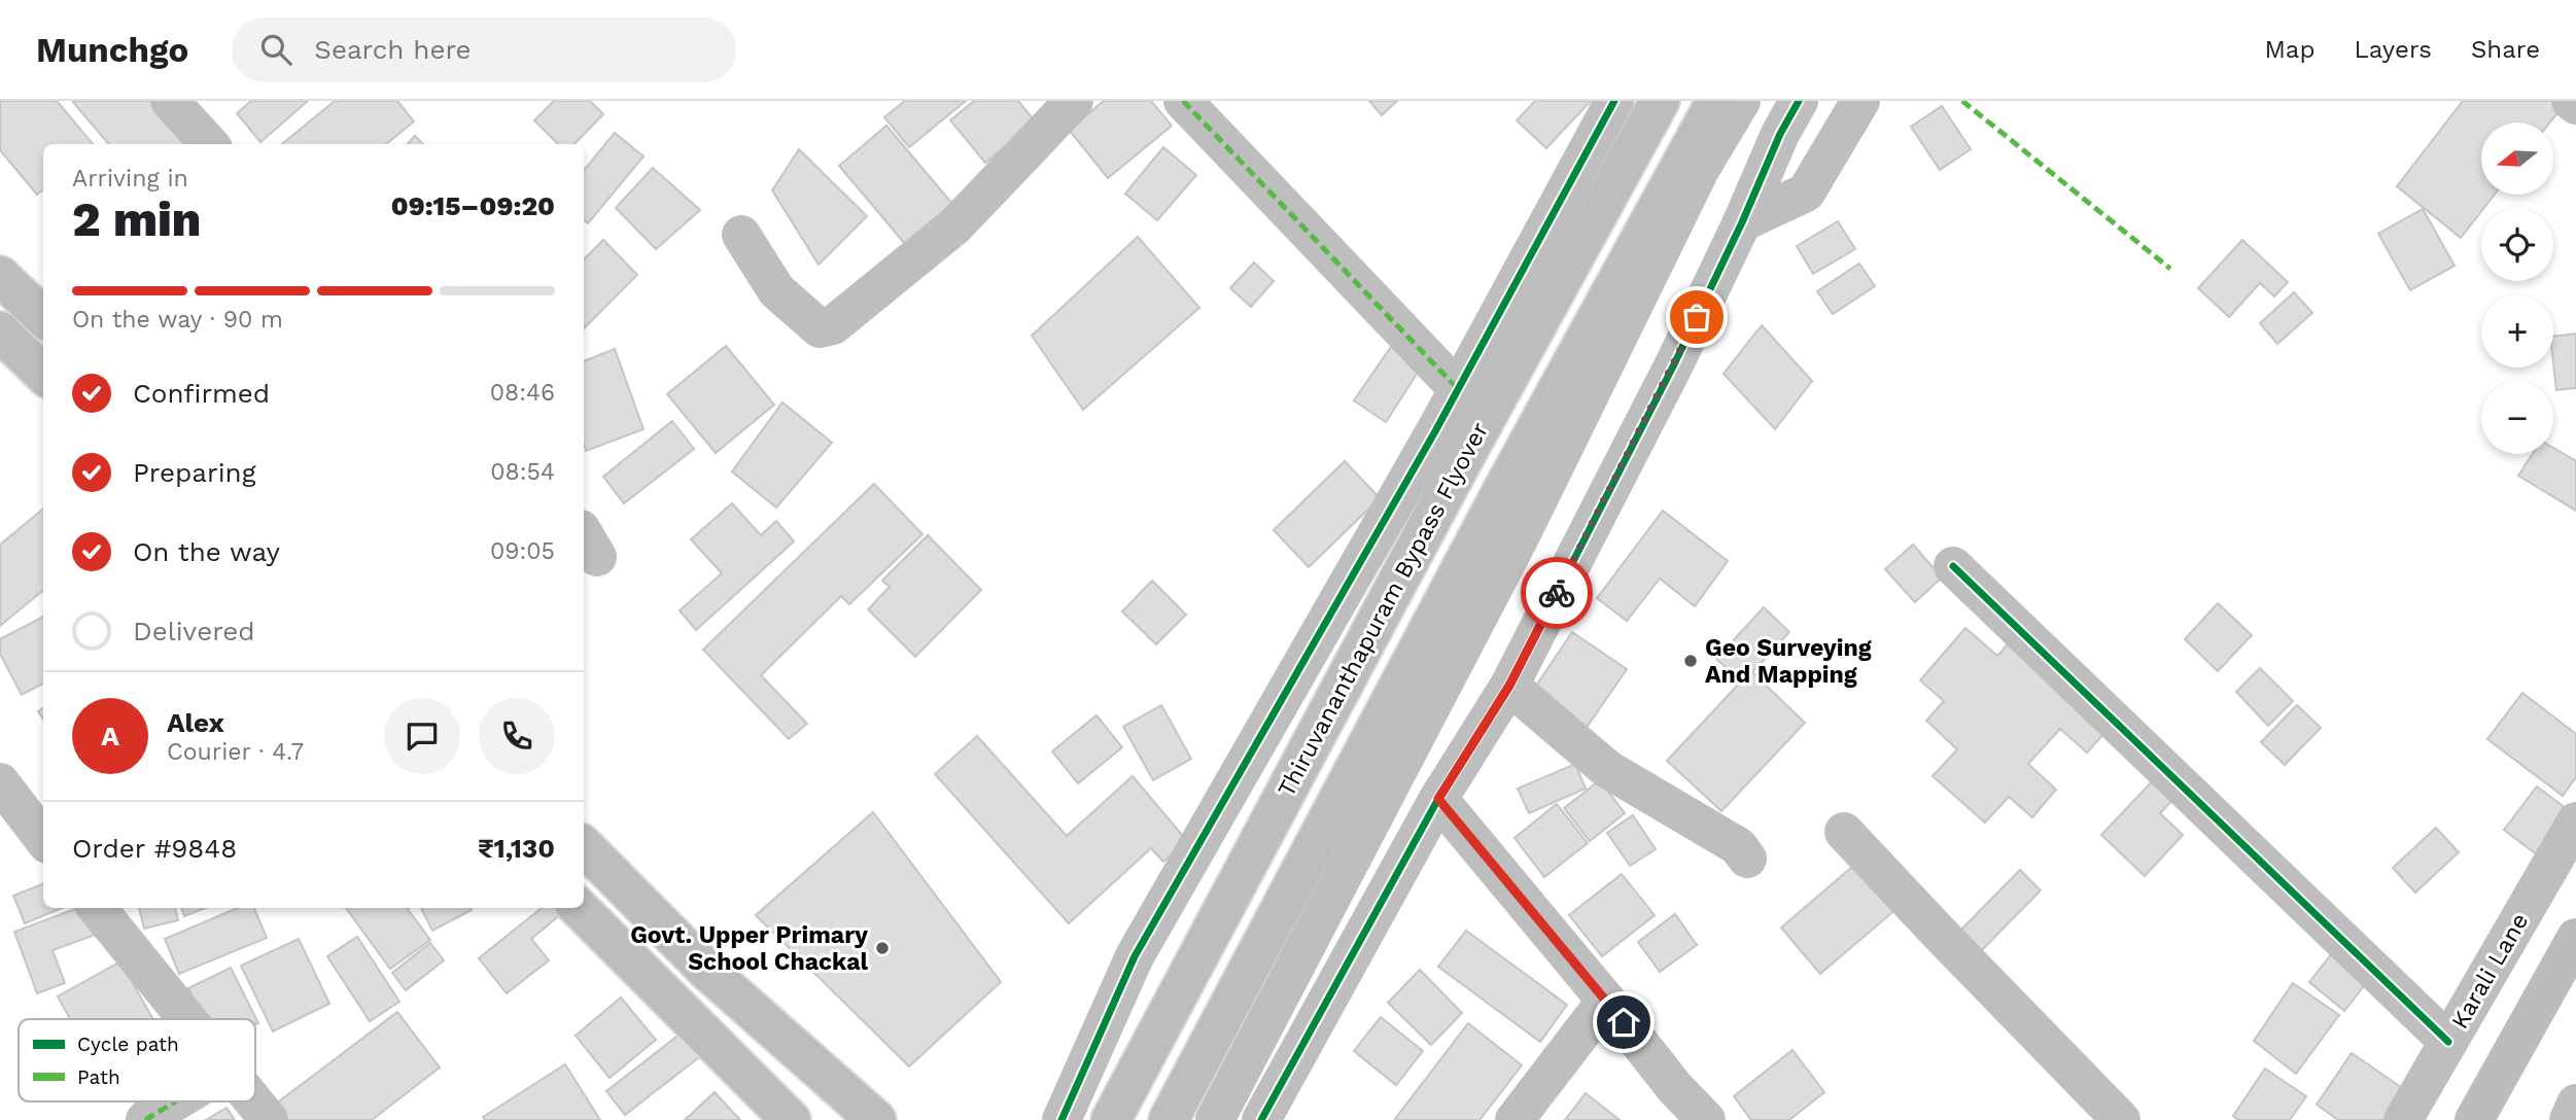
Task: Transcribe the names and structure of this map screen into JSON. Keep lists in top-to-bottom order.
{
  "streets": {
    "main road": ["Thiruvananthapuram Bypass Flyover"],
    "street": ["Karali Lane"]
  },
  "places": ["Geo Surveying And Mapping", "Govt. Upper Primary School Chackal"],
  "legend": ["Cycle path", "Path"],
  "north": "left",
  "page": {
    "header": "Munchgo",
    "search": "Search here",
    "nav": ["Map", "Layers", "Share"],
    "map_buttons": ["+", "−"],
    "heading": ["2 min", "Arriving in", "09:15–09:20"],
    "panel": [
      "Alex",
      "Courier · 4.7",
      "Order #9848",
      "₹1,130"
    ],
    "bar": "On the way · 90 m",
    "list": [
      ["Confirmed", "08:46"],
      ["Preparing", "08:54"],
      ["On the way", "09:05"],
      "Delivered"
    ],
    "round": "A"
  }
}
